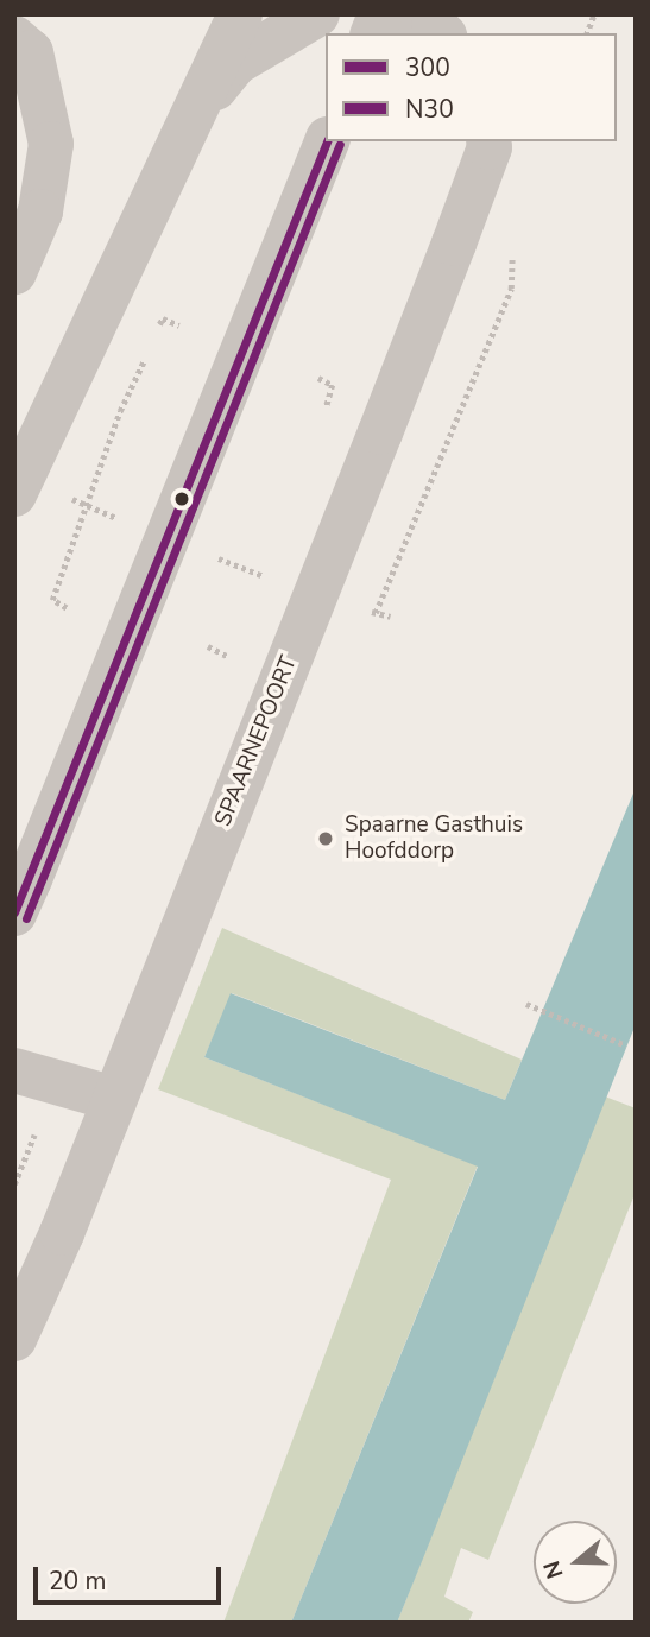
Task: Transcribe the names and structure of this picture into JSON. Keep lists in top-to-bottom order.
{
  "streets": {
    "street": ["SPAARNEPOORT"]
  },
  "places": ["Spaarne Gasthuis Hoofddorp"],
  "lines": ["transit line 300", "transit line N30"],
  "legend": ["300", "N30"],
  "scale_bar": "20 m",
  "north": "left"
}
